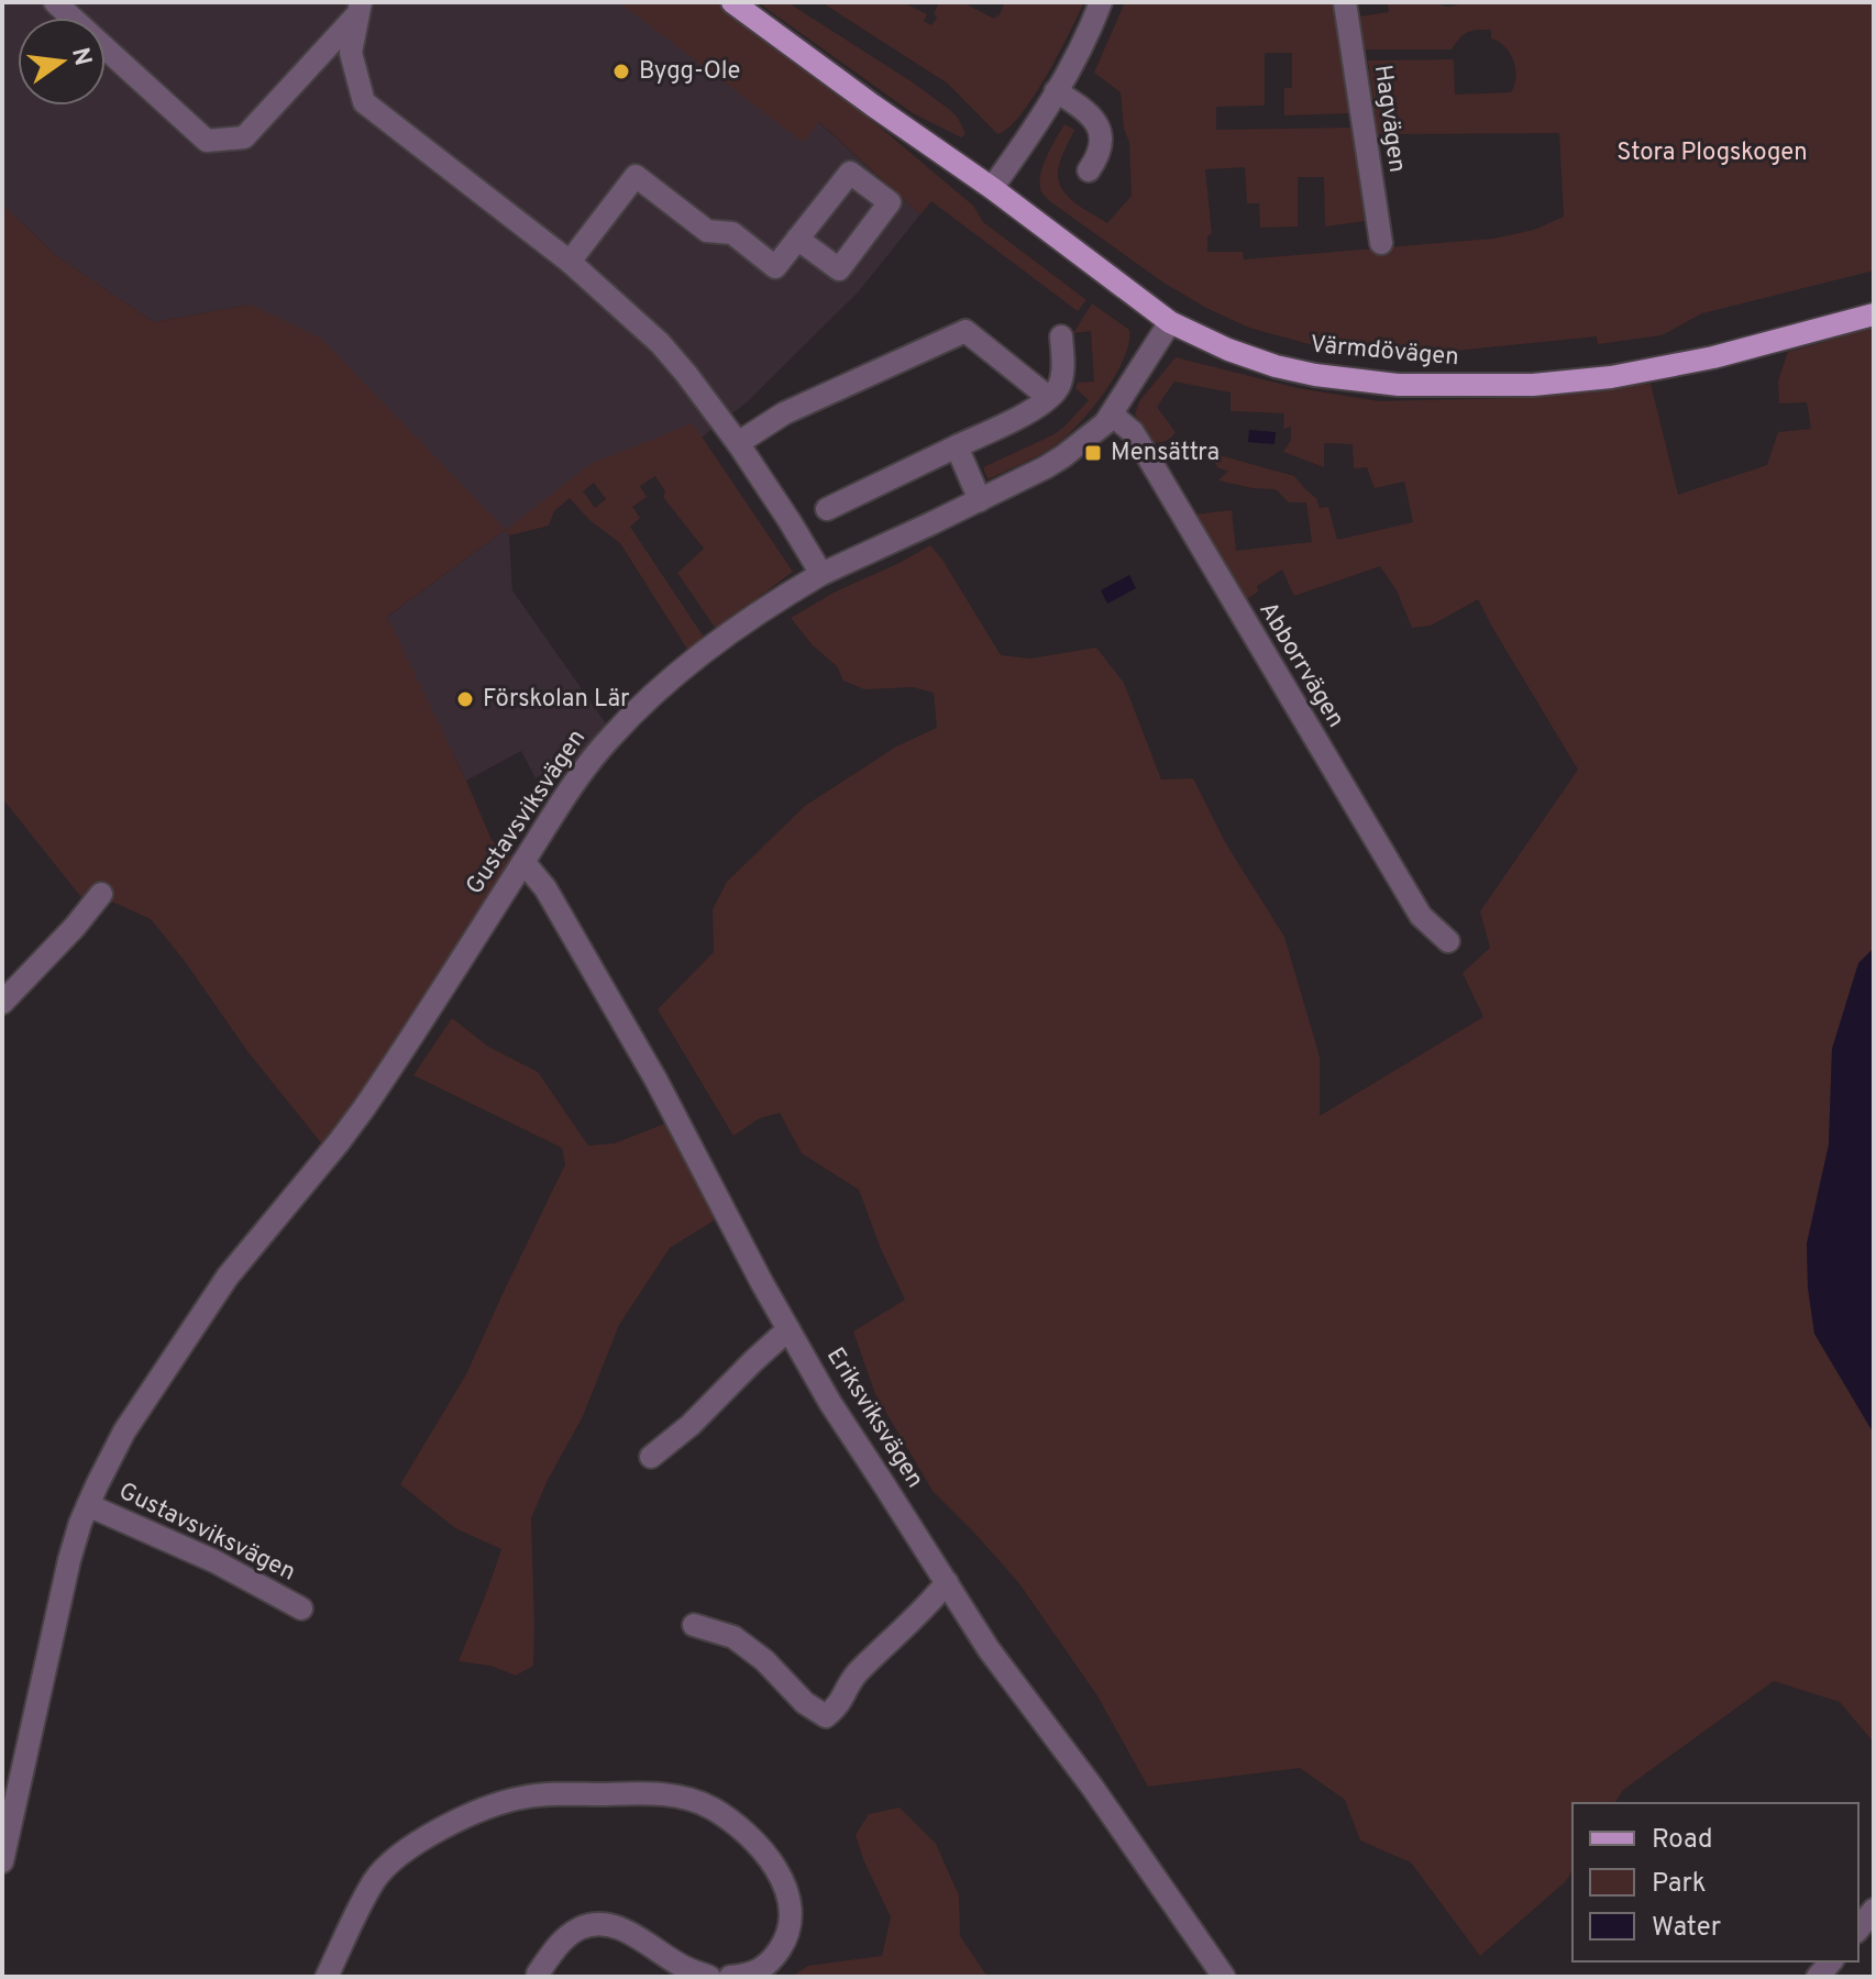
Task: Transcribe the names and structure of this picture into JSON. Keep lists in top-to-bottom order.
{
  "streets": {
    "main road": ["Värmdövägen"],
    "street": [
      "Hagvägen",
      "Abborrvägen",
      "Gustavsviksvägen",
      "Eriksviksvägen"
    ]
  },
  "crossings": [
    ["Värmdövägen", "Gustavsviksvägen"],
    ["Abborrvägen", "Gustavsviksvägen"],
    ["Gustavsviksvägen", "Eriksviksvägen"]
  ],
  "parks": ["Stora Plogskogen"],
  "places": {
    "other": ["Bygg-Ole", "Förskolan Lär"],
    "transit": ["Mensättra"]
  },
  "legend": ["Road", "Park", "Water"],
  "north": "right"
}
